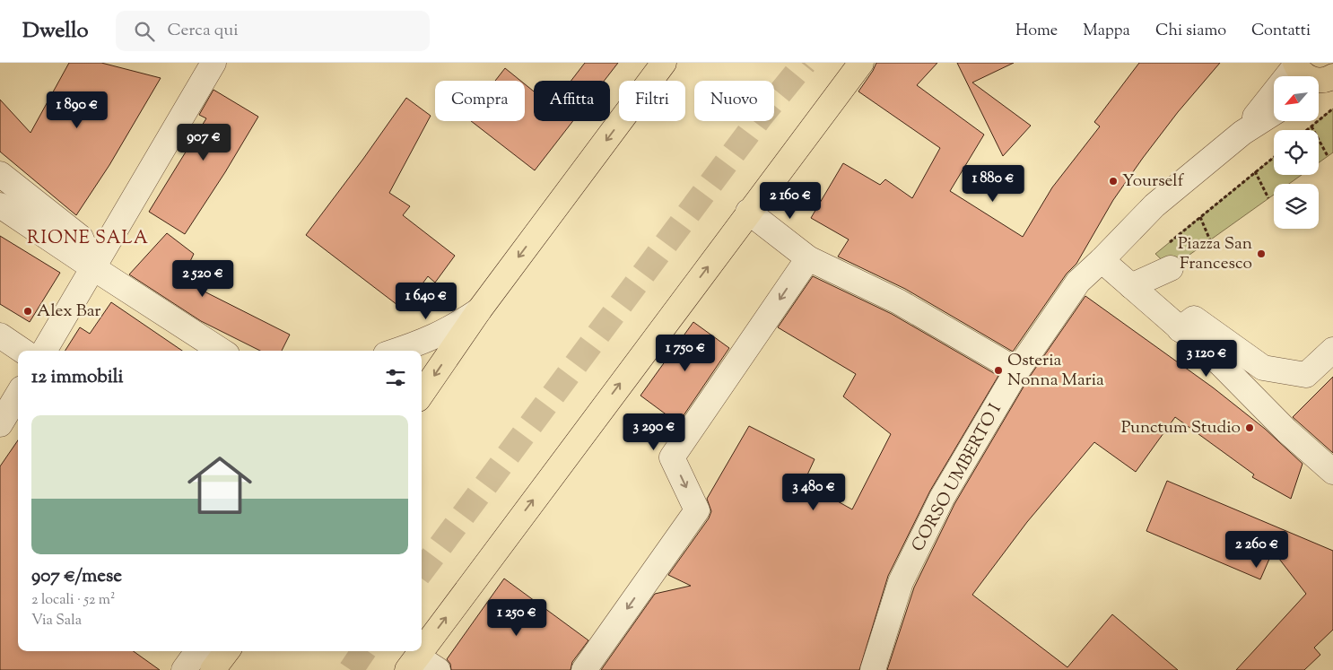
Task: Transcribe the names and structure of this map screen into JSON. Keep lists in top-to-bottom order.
{
  "streets": {
    "street": ["CORSO UMBERTO I"]
  },
  "districts": ["RIONE SALA"],
  "places": [
    "Yourself",
    "Piazza San Francesco",
    "Alex Bar",
    "Osteria Nonna Maria",
    "Punctum Studio"
  ],
  "north": "bottom left",
  "page": {
    "header": "Dwello",
    "search": "Cerca qui",
    "nav": [
      "Home",
      "Mappa",
      "Chi siamo",
      "Contatti"
    ],
    "chip": [
      "Compra",
      "Affitta",
      "Filtri",
      "Nuovo"
    ],
    "price": [
      "1 890 €",
      "907 €",
      "1 880 €",
      "2 160 €",
      "2 520 €",
      "1 640 €",
      "1 750 €",
      "3 120 €",
      "3 290 €",
      "3 480 €",
      "2 260 €",
      "1 250 €"
    ],
    "heading": "12 immobili",
    "list": [
      {
        "name": "907 €/mese",
        "note": "2 locali · 52 m² · Via Sala"
      }
    ]
  }
}
